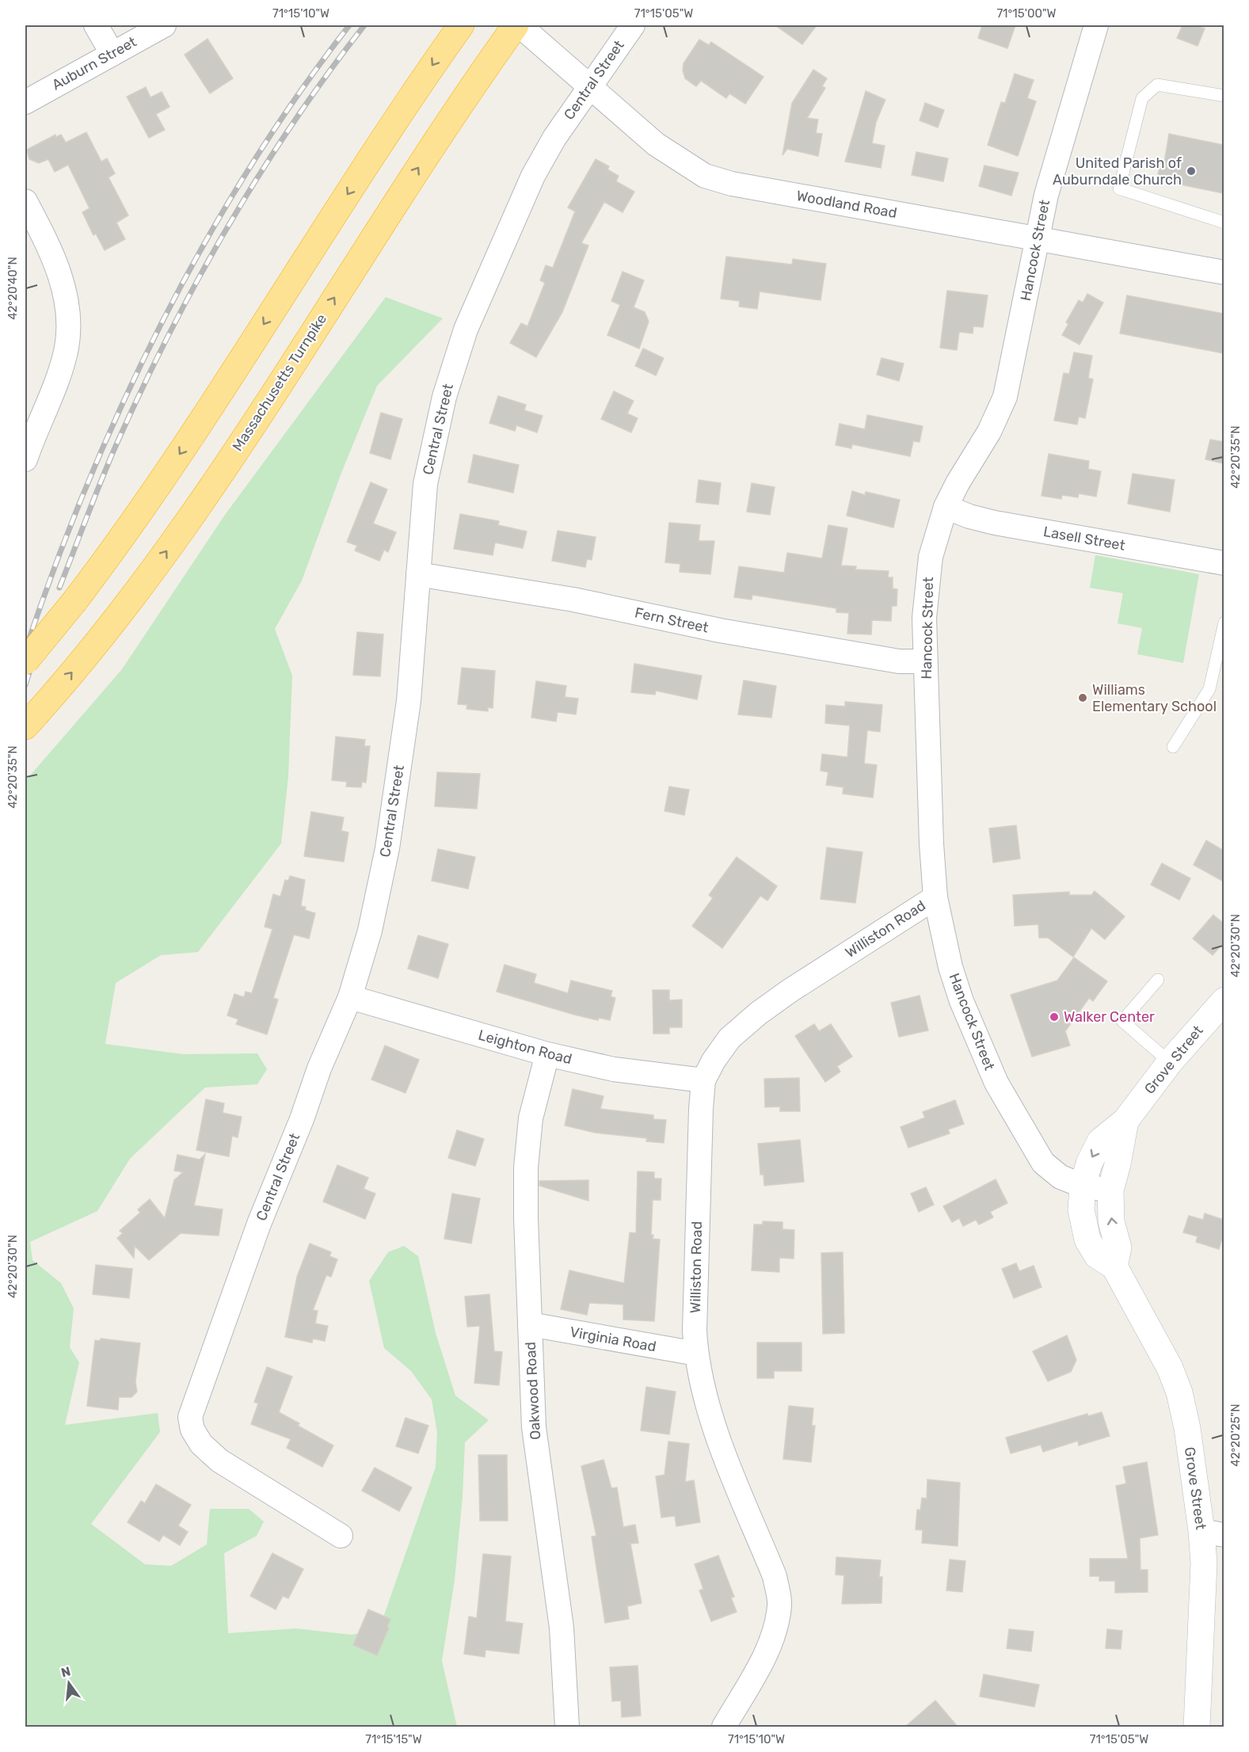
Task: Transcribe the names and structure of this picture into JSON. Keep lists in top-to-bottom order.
{
  "streets": {
    "highway": ["Massachusetts Turnpike"],
    "main road": ["Grove Street"],
    "street": [
      "Auburn Street",
      "Central Street",
      "Woodland Road",
      "Hancock Street",
      "Lasell Street",
      "Fern Street",
      "Williston Road",
      "Leighton Road",
      "Virginia Road",
      "Oakwood Road"
    ]
  },
  "crossings": [
    ["Central Street", "Woodland Road"],
    ["Central Street", "Fern Street"],
    ["Central Street", "Leighton Road"],
    ["Woodland Road", "Hancock Street"],
    ["Hancock Street", "Lasell Street"],
    ["Hancock Street", "Fern Street"],
    ["Hancock Street", "Williston Road"],
    ["Hancock Street", "Grove Street"],
    ["Williston Road", "Leighton Road"],
    ["Williston Road", "Virginia Road"],
    ["Leighton Road", "Oakwood Road"],
    ["Virginia Road", "Oakwood Road"]
  ],
  "places": ["United Parish of Auburndale Church", "Williams Elementary School", "Walker Center"],
  "north": "top",
  "coordinates": [
    "71°15'10\"W",
    "71°15'05\"W",
    "71°15'00\"W",
    "42°20'40\"N",
    "42°20'35\"N",
    "42°20'30\"N",
    "42°20'25\"N",
    "71°15'15\"W"
  ]
}
